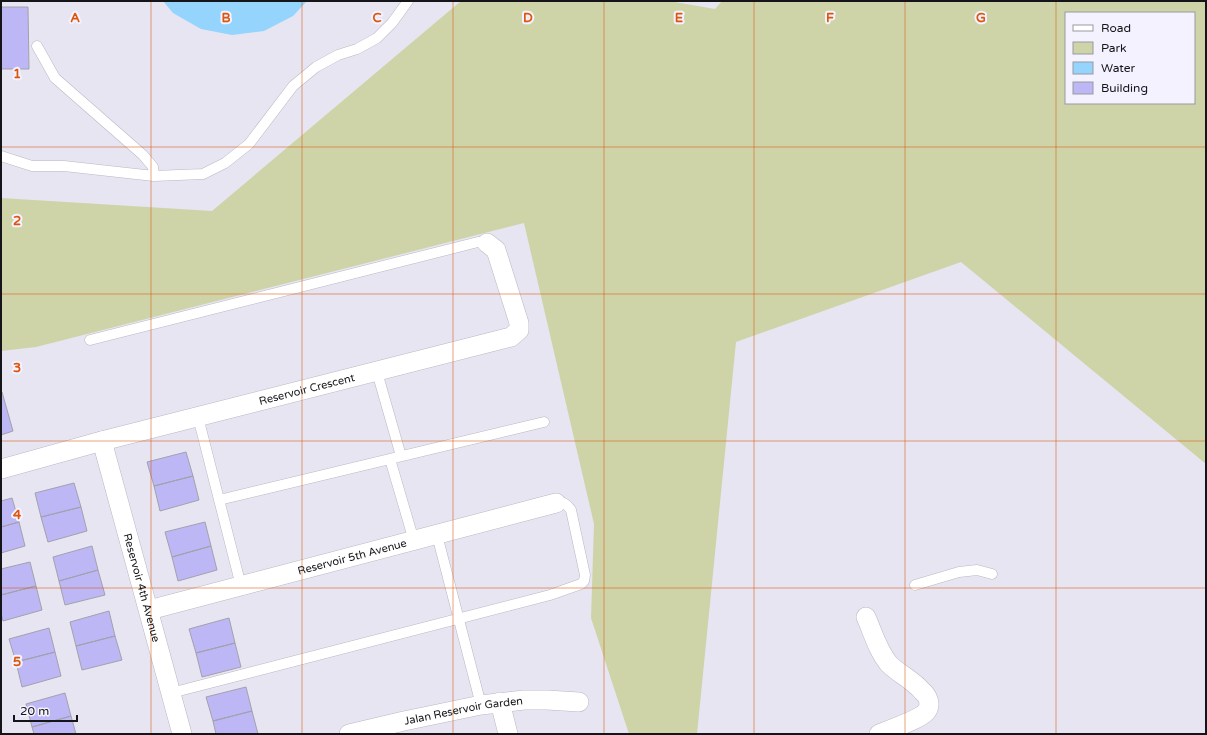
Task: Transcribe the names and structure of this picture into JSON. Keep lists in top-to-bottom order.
{
  "streets": {
    "street": [
      "Reservoir Crescent",
      "Reservoir 5th Avenue",
      "Reservoir 4th Avenue",
      "Jalan Reservoir Garden"
    ]
  },
  "crossings": [
    ["Reservoir Crescent", "Reservoir 4th Avenue"],
    ["Reservoir 5th Avenue", "Reservoir 4th Avenue"]
  ],
  "legend": [
    "Road",
    "Park",
    "Water",
    "Building"
  ],
  "scale_bar": "20 m",
  "grid": {
    "columns": [
      "A",
      "B",
      "C",
      "D",
      "E",
      "F",
      "G"
    ],
    "rows": [
      "1",
      "2",
      "3",
      "4",
      "5"
    ]
  }
}
